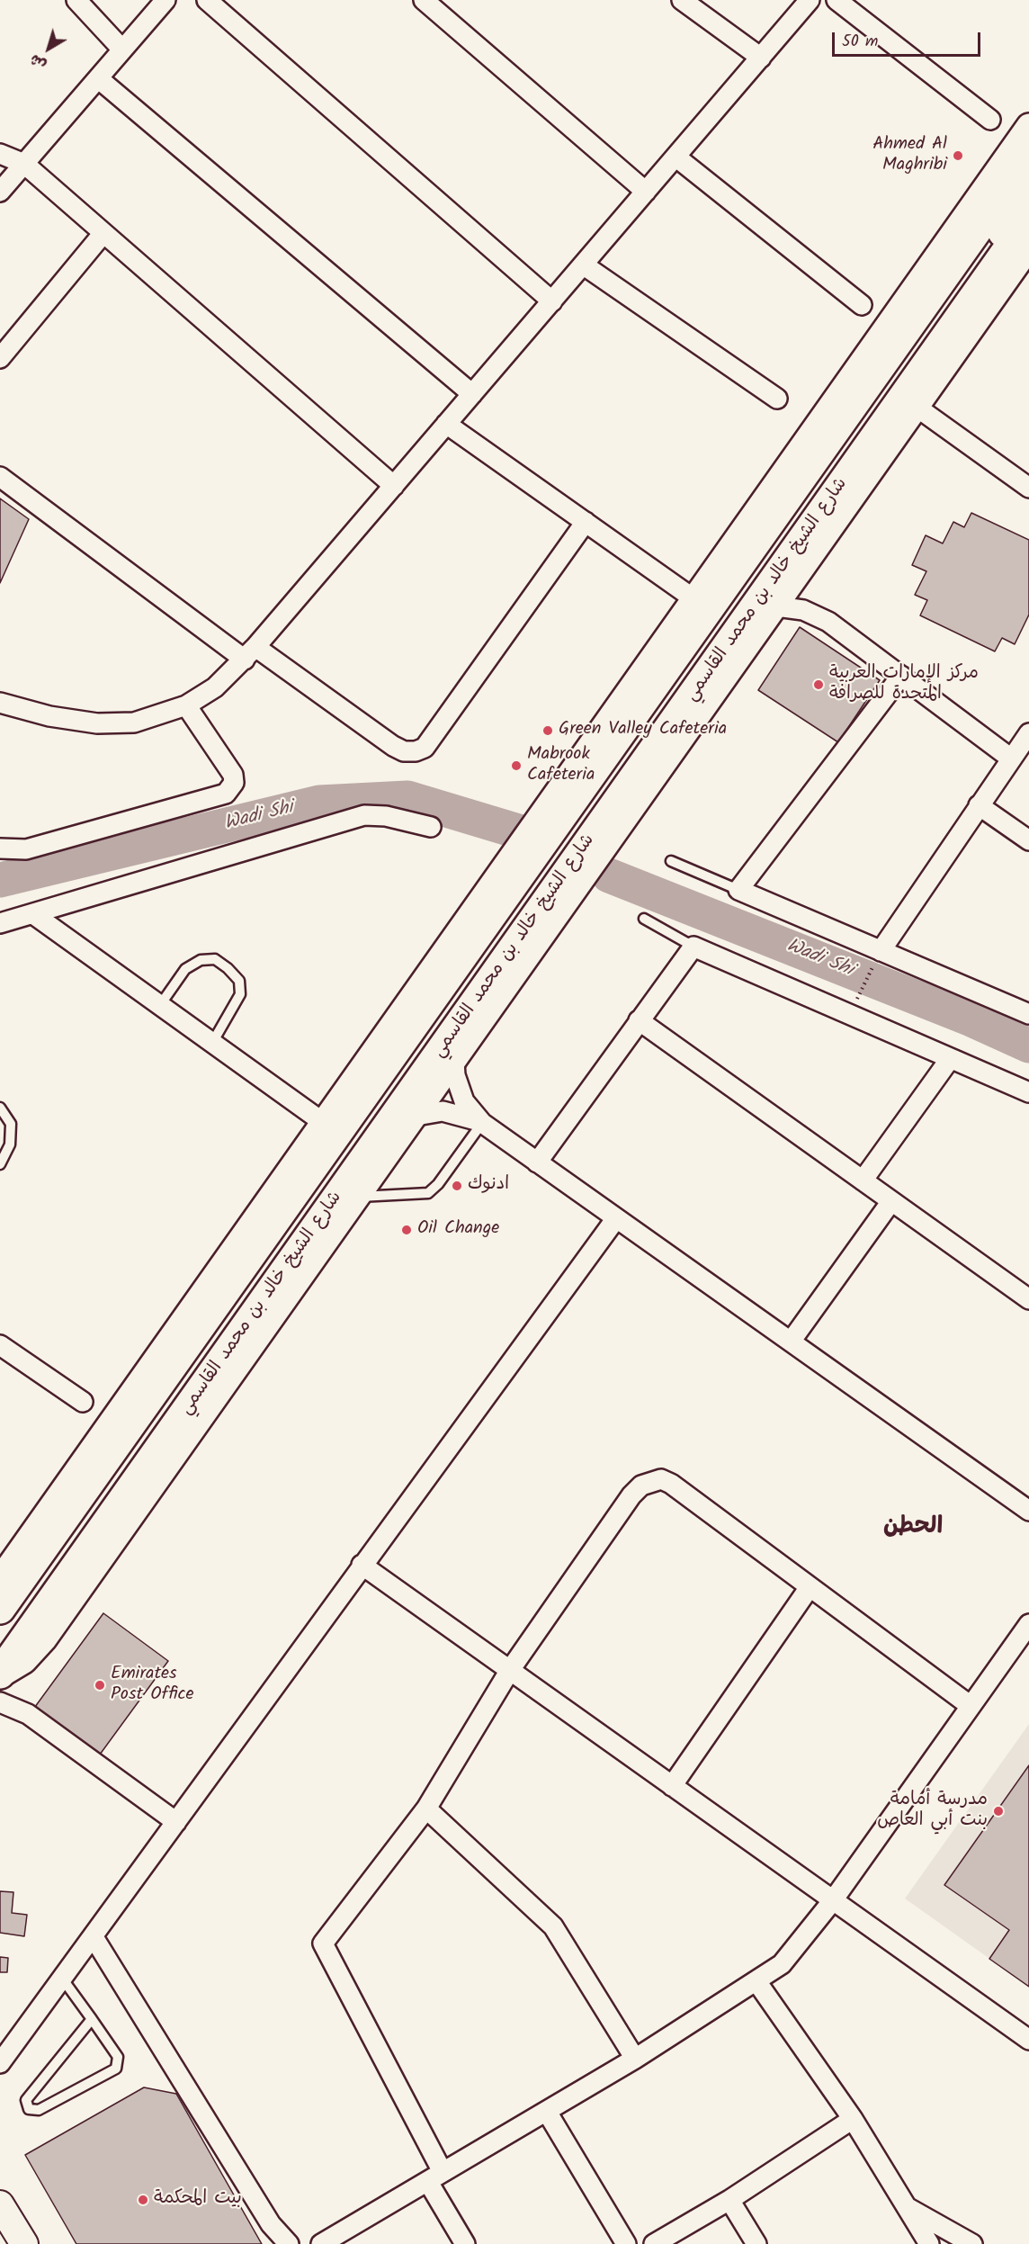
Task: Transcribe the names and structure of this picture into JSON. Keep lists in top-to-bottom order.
{
  "streets": {
    "highway": ["شارع الشيخ خالد بن محمد القاسمي"]
  },
  "districts": ["الحطن"],
  "water": ["Wadi Shi"],
  "places": [
    "Ahmed Al Maghribi",
    "مركز الإمارات العربية المتحدة للصرافة",
    "Green Valley Cafeteria",
    "Mabrook Cafeteria",
    "ادنوك",
    "Oil Change",
    "Emirates Post Office",
    "مدرسة أمامة بنت أبي العاص",
    "بيت المحكمة"
  ],
  "scale_bar": "50 m",
  "north": "bottom left"
}
